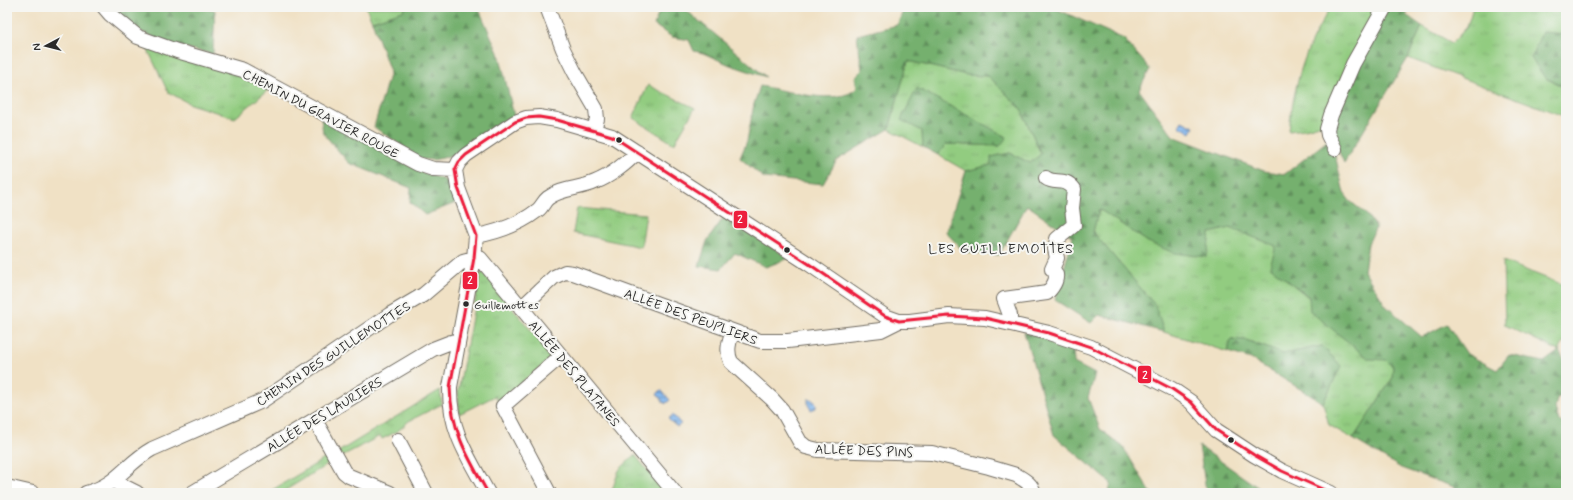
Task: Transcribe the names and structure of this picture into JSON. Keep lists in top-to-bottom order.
{
  "streets": {
    "street": [
      "CHEMIN DU GRAVIER ROUGE",
      "ALLÉE DES PEUPLIERS",
      "CHEMIN DES GUILLEMOTTES",
      "ALLÉE DES PLATANES",
      "ALLÉE DES LAURIERS",
      "ALLÉE DES PINS"
    ]
  },
  "crossings": [
    ["ALLÉE DES PEUPLIERS", "ALLÉE DES PLATANES"],
    ["ALLÉE DES PEUPLIERS", "ALLÉE DES PINS"],
    ["CHEMIN DES GUILLEMOTTES", "ALLÉE DES PLATANES"]
  ],
  "districts": ["LES GUILLEMOTTES"],
  "places": ["Guillemottes"],
  "lines": ["transit line 2"],
  "north": "left"
}
